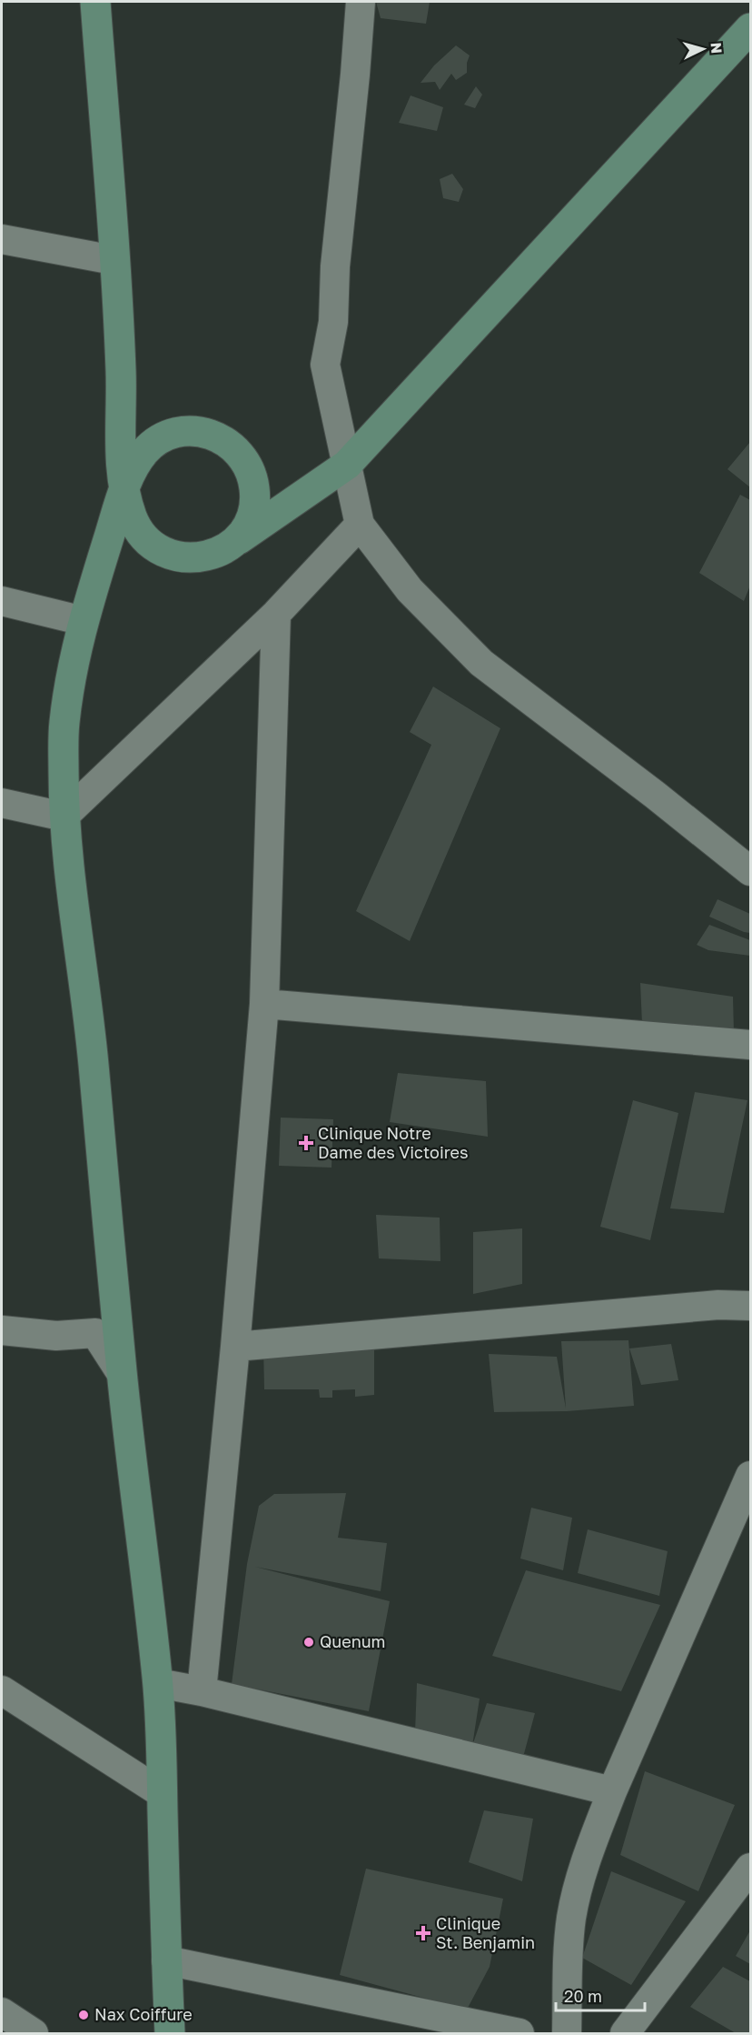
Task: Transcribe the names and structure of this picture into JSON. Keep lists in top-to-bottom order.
{
  "places": {
    "health": ["Clinique Notre Dame des Victoires", "Clinique St. Benjamin"],
    "other": ["Quenum", "Nax Coiffure"]
  },
  "scale_bar": "20 m",
  "north": "right"
}
